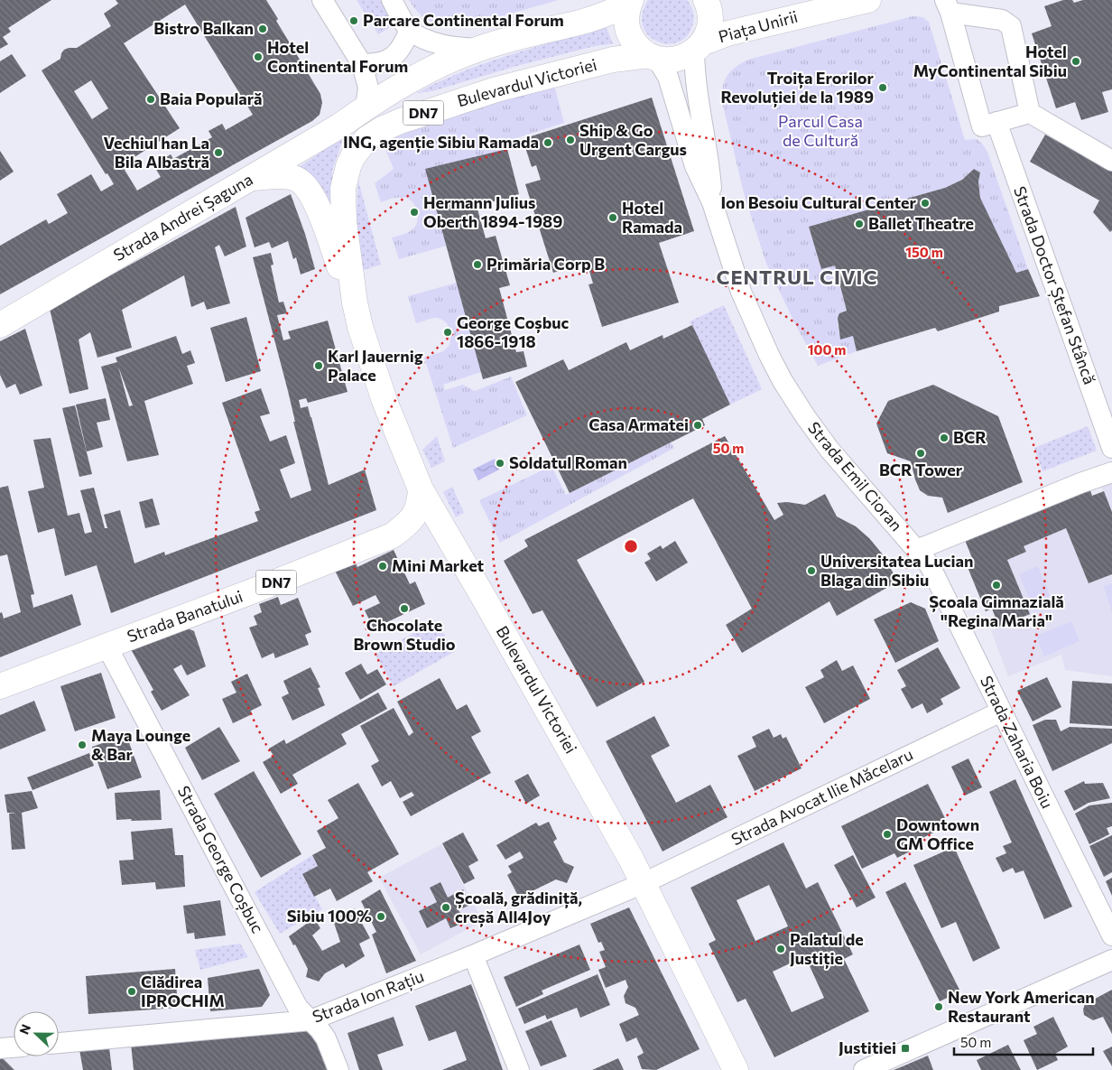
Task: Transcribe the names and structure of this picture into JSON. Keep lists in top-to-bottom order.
{
  "streets": {
    "main road": [
      "Piața Unirii",
      "Bulevardul Victoriei",
      "DN7",
      "Strada Andrei Șaguna",
      "Strada Banatului"
    ],
    "street": [
      "Strada Doctor Ștefan Stâncă",
      "Strada Emil Cioran",
      "Strada Zaharia Boiu",
      "Strada Avocat Ilie Măcelaru",
      "Strada George Coșbuc",
      "Strada Ion Rațiu"
    ]
  },
  "crossings": [
    ["Piața Unirii", "Bulevardul Victoriei"],
    ["Piața Unirii", "DN7"],
    ["Piața Unirii", "Strada Emil Cioran"],
    ["Bulevardul Victoriei", "DN7"],
    ["Bulevardul Victoriei", "Strada Andrei Șaguna"],
    ["Bulevardul Victoriei", "Strada Emil Cioran"],
    ["Bulevardul Victoriei", "Strada Banatului"],
    ["Bulevardul Victoriei", "Strada Avocat Ilie Măcelaru"],
    ["Bulevardul Victoriei", "Strada Ion Rațiu"],
    ["DN7", "Strada Andrei Șaguna"],
    ["DN7", "Strada Emil Cioran"],
    ["Strada Emil Cioran", "Strada Zaharia Boiu"],
    ["Strada Banatului", "Strada George Coșbuc"],
    ["Strada Zaharia Boiu", "Strada Avocat Ilie Măcelaru"],
    ["Strada Avocat Ilie Măcelaru", "Strada Ion Rațiu"],
    ["Strada George Coșbuc", "Strada Ion Rațiu"]
  ],
  "districts": ["CENTRUL CIVIC"],
  "parks": ["Parcul Casa de Cultură"],
  "places": {
    "other": [
      "Parcare Continental Forum",
      "Bistro Balkan",
      "Hotel Continental Forum",
      "Hotel MyContinental Sibiu",
      "Troița Erorilor Revoluției de la 1989",
      "Baia Populară",
      "Ship & Go Urgent Cargus",
      "ING, agenție Sibiu Ramada",
      "Vechiul han La Bila Albastră",
      "Ion Besoiu Cultural Center",
      "Hermann Julius Oberth 1894-1989",
      "Hotel Ramada",
      "Ballet Theatre",
      "Primăria Corp B",
      "George Coșbuc 1866-1918",
      "Karl Jauernig Palace",
      "Casa Armatei",
      "BCR",
      "BCR Tower",
      "Soldatul Roman",
      "Mini Market",
      "Universitatea Lucian Blaga din Sibiu",
      "Școala Gimnazială \"Regina Maria\"",
      "Chocolate Brown Studio",
      "Maya Lounge & Bar",
      "Downtown GM Office",
      "Școală, grădiniță, creșă All4Joy",
      "Sibiu 100%",
      "Palatul de Justiție",
      "Clădirea IPROCHIM",
      "New York American Restaurant"
    ],
    "transit": ["Justitiei"]
  },
  "scale_bar": "50 m",
  "north": "left",
  "rings": ["150 m", "100 m", "50 m"]
}
